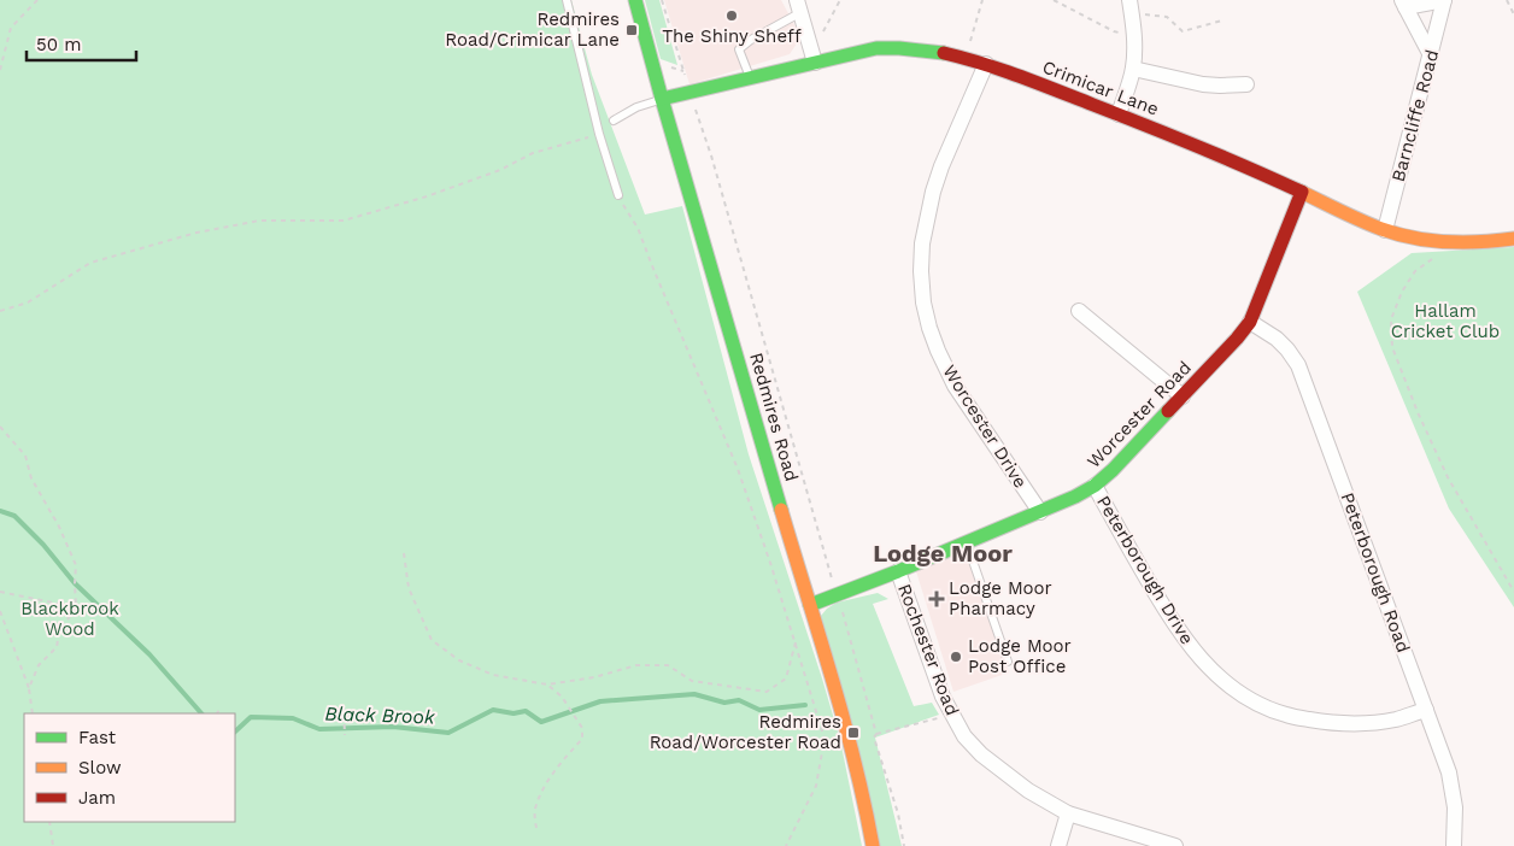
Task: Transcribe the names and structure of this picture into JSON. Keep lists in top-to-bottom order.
{
  "streets": {
    "street": [
      "Crimicar Lane",
      "Barncliffe Road",
      "Worcester Road",
      "Redmires Road",
      "Worcester Drive",
      "Peterborough Drive",
      "Peterborough Road",
      "Rochester Road"
    ]
  },
  "crossings": [
    ["Crimicar Lane", "Barncliffe Road"],
    ["Crimicar Lane", "Worcester Road"],
    ["Crimicar Lane", "Redmires Road"],
    ["Crimicar Lane", "Worcester Drive"],
    ["Worcester Road", "Redmires Road"],
    ["Worcester Road", "Worcester Drive"],
    ["Worcester Road", "Peterborough Drive"],
    ["Worcester Road", "Peterborough Road"],
    ["Worcester Road", "Rochester Road"],
    ["Peterborough Drive", "Peterborough Road"]
  ],
  "districts": ["Lodge Moor"],
  "water": ["Black Brook"],
  "parks": ["Hallam Cricket Club", "Blackbrook Wood"],
  "places": {
    "other": ["The Shiny Sheff", "Lodge Moor Post Office"],
    "transit": ["Redmires Road/Crimicar Lane", "Redmires Road/Worcester Road"],
    "health": ["Lodge Moor Pharmacy"]
  },
  "legend": ["Fast", "Slow", "Jam"],
  "scale_bar": "50 m"
}
